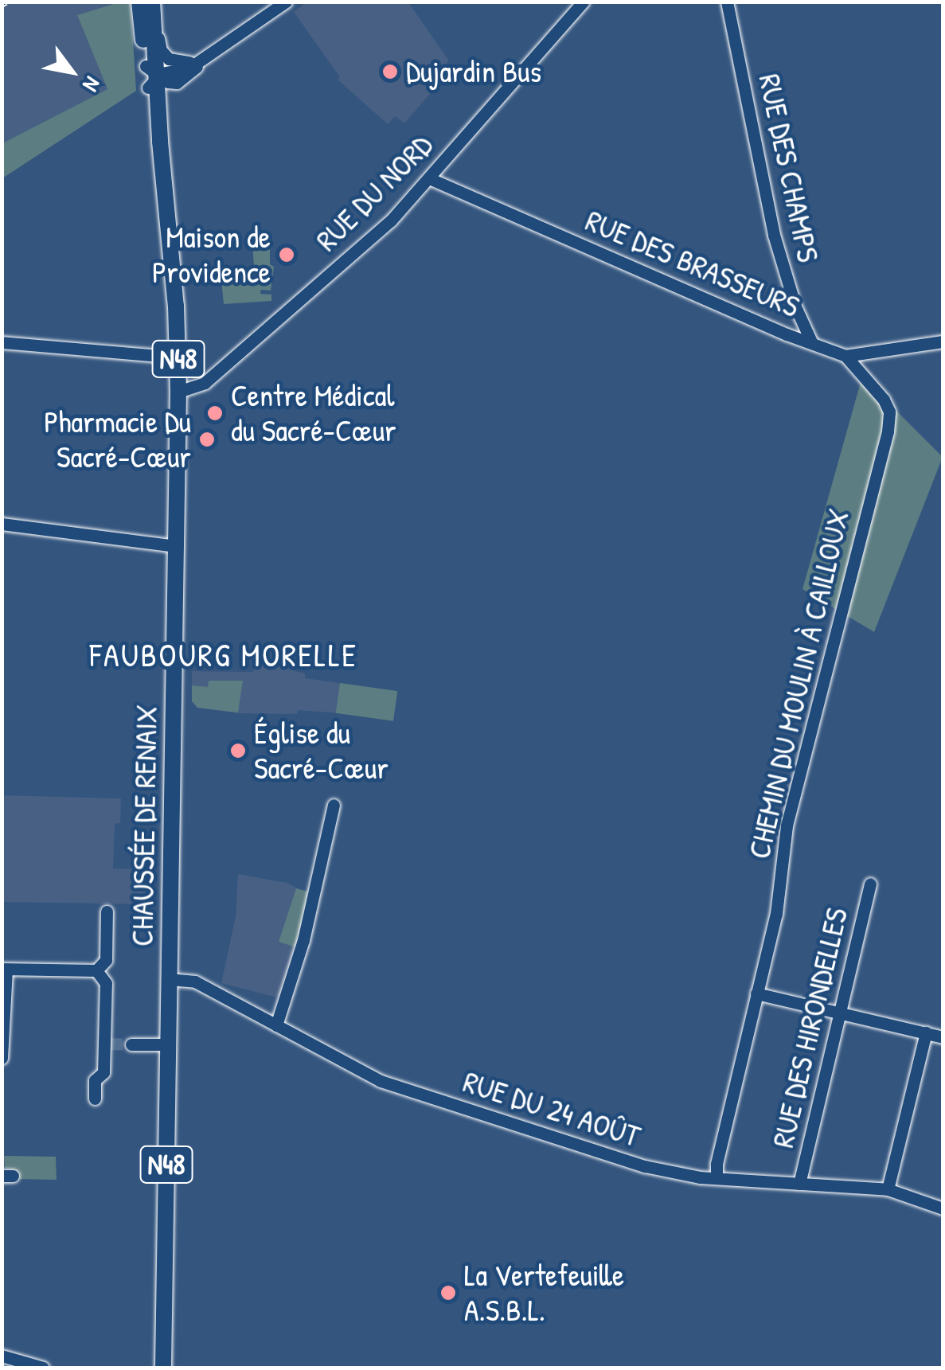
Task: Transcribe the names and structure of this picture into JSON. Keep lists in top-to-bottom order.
{
  "streets": {
    "main road": ["N48", "CHAUSSÉE DE RENAIX"],
    "street": [
      "RUE DES CHAMPS",
      "RUE DU NORD",
      "RUE DES BRASSEURS",
      "CHEMIN DU MOULIN À CAILLOUX",
      "RUE DES HIRONDELLES",
      "RUE DU 24 AOÛT"
    ]
  },
  "crossings": [
    ["RUE DES CHAMPS", "RUE DES BRASSEURS"],
    ["RUE DU NORD", "RUE DES BRASSEURS"],
    ["RUE DU NORD", "CHAUSSÉE DE RENAIX"],
    ["RUE DES BRASSEURS", "CHEMIN DU MOULIN À CAILLOUX"],
    ["CHEMIN DU MOULIN À CAILLOUX", "RUE DU 24 AOÛT"],
    ["CHAUSSÉE DE RENAIX", "RUE DU 24 AOÛT"],
    ["RUE DES HIRONDELLES", "RUE DU 24 AOÛT"]
  ],
  "districts": ["FAUBOURG MORELLE"],
  "places": [
    "Dujardin Bus",
    "Maison de Providence",
    "Centre Médical du Sacré-Cœur",
    "Pharmacie Du Sacré-Cœur",
    "Église du Sacré-Cœur",
    "La Vertefeuille A.S.B.L."
  ],
  "north": "bottom right"
}
